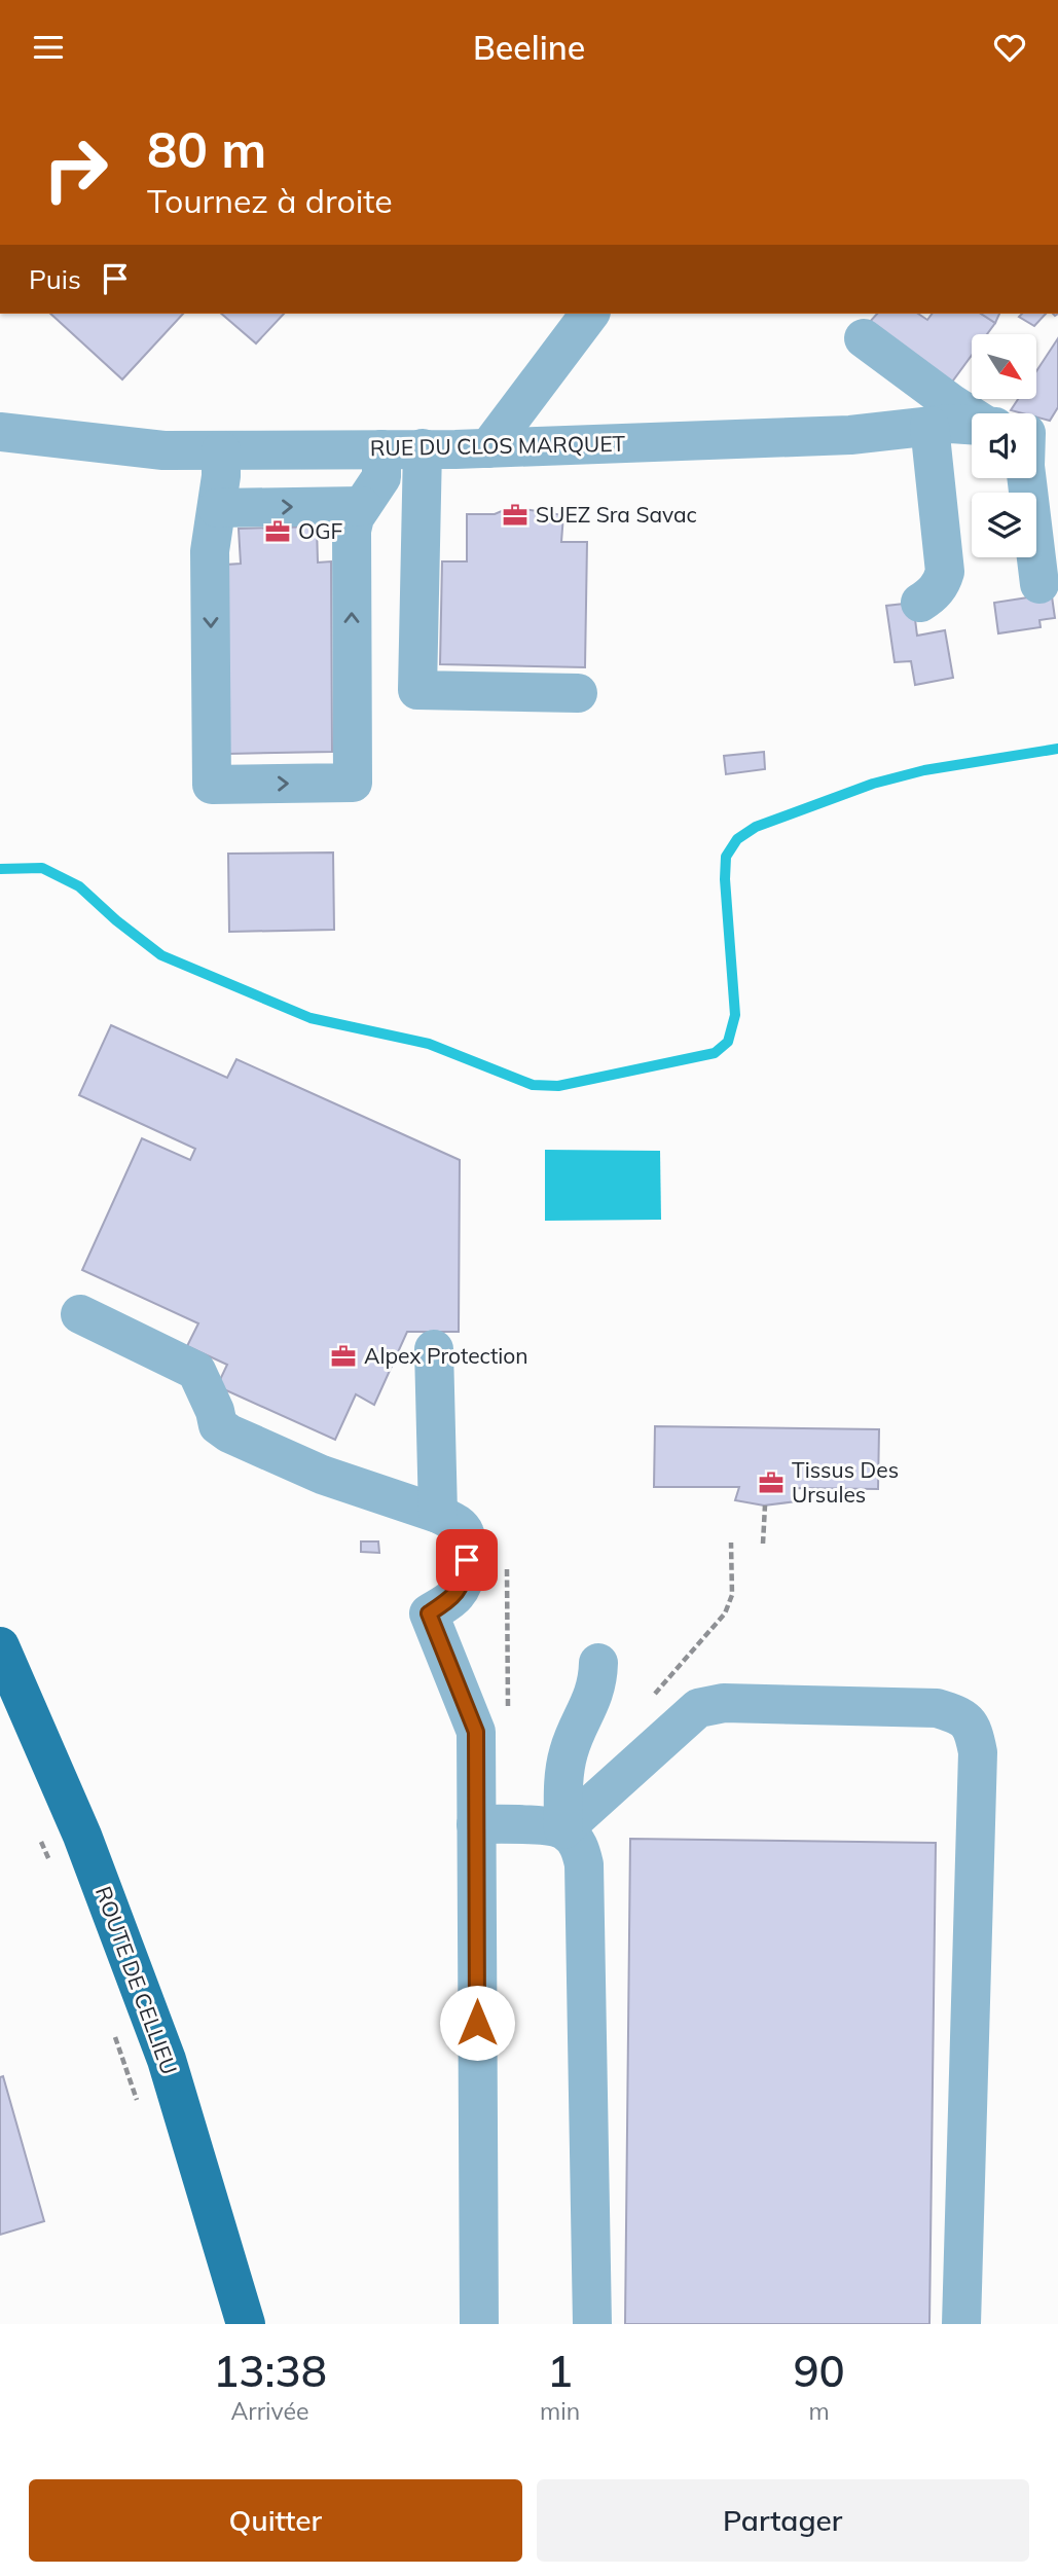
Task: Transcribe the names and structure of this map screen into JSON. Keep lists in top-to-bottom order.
{
  "streets": {
    "main road": ["ROUTE DE CELLIEU"],
    "street": ["RUE DU CLOS MARQUET"]
  },
  "places": {
    "office": [
      "SUEZ Sra Savac",
      "OGF",
      "Alpex Protection",
      "Tissus Des Ursules"
    ]
  },
  "north": "bottom right",
  "page": {
    "header": "Beeline",
    "turn": ["80 m", "Tournez à droite"],
    "then": "Puis",
    "eta": [
      "13:38",
      "Arrivée",
      "1",
      "min",
      "90",
      "m"
    ],
    "buttons": ["Quitter", "Partager"]
  }
}
